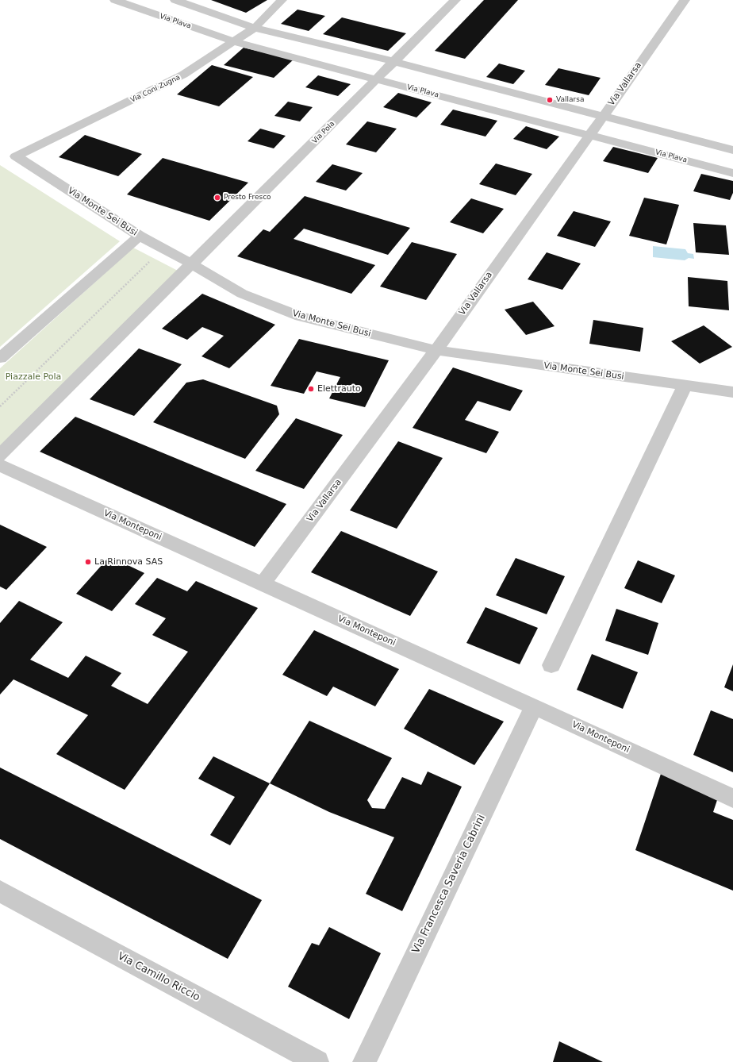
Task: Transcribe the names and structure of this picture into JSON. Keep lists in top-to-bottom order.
{
  "streets": {
    "street": [
      "Via Plava",
      "Via Vallarsa",
      "Via Coni Zugna",
      "Via Pola",
      "Via Monte Sei Busi",
      "Via Monteponi",
      "Via Francesca Saveria Cabrini",
      "Via Camillo Riccio"
    ]
  },
  "crossings": [
    ["Via Plava", "Via Vallarsa"],
    ["Via Plava", "Via Coni Zugna"],
    ["Via Plava", "Via Pola"],
    ["Via Vallarsa", "Via Monte Sei Busi"],
    ["Via Vallarsa", "Via Monteponi"],
    ["Via Coni Zugna", "Via Monte Sei Busi"],
    ["Via Pola", "Via Monte Sei Busi"],
    ["Via Monteponi", "Via Francesca Saveria Cabrini"]
  ],
  "parks": ["Piazzale Pola"],
  "places": [
    "Vallarsa",
    "Presto Fresco",
    "Elettrauto",
    "La Rinnova SAS"
  ]
}
